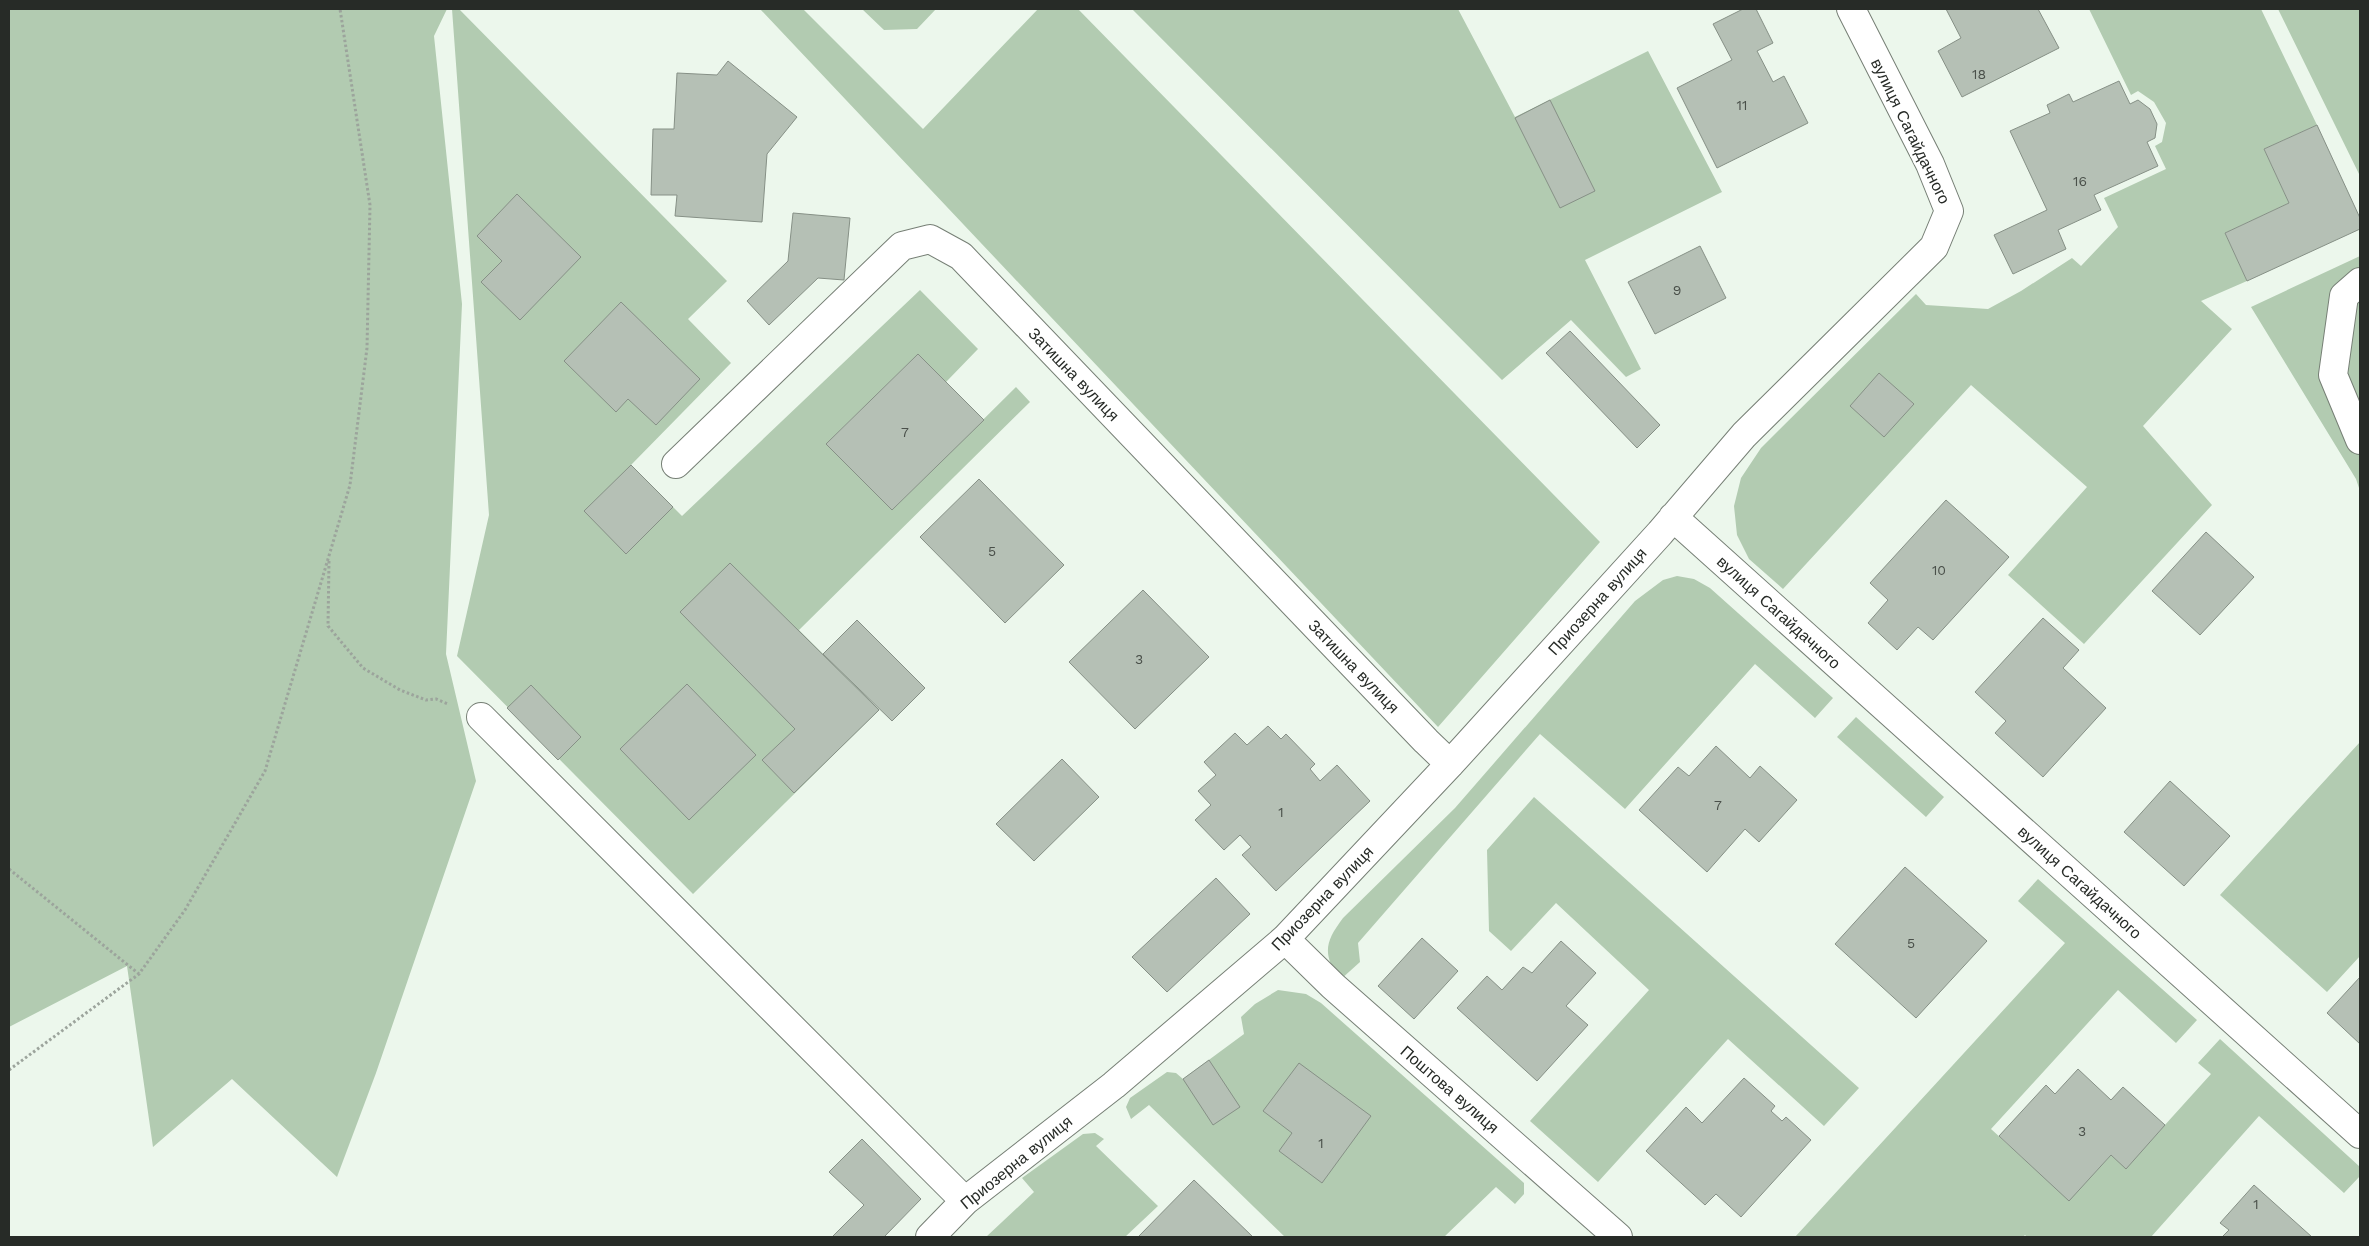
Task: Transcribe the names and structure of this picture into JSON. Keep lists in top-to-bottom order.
{
  "streets": {
    "street": [
      "вулиця Сагайдачного",
      "Затишна вулиця",
      "Приозерна вулиця",
      "Поштова вулиця"
    ]
  },
  "crossings": [
    ["вулиця Сагайдачного", "Приозерна вулиця"],
    ["Затишна вулиця", "Приозерна вулиця"],
    ["Приозерна вулиця", "Поштова вулиця"]
  ],
  "house_numbers": [
    "18",
    "11",
    "16",
    "9",
    "7",
    "5",
    "10",
    "3",
    "7",
    "1",
    "5",
    "3",
    "1",
    "1"
  ]
}
